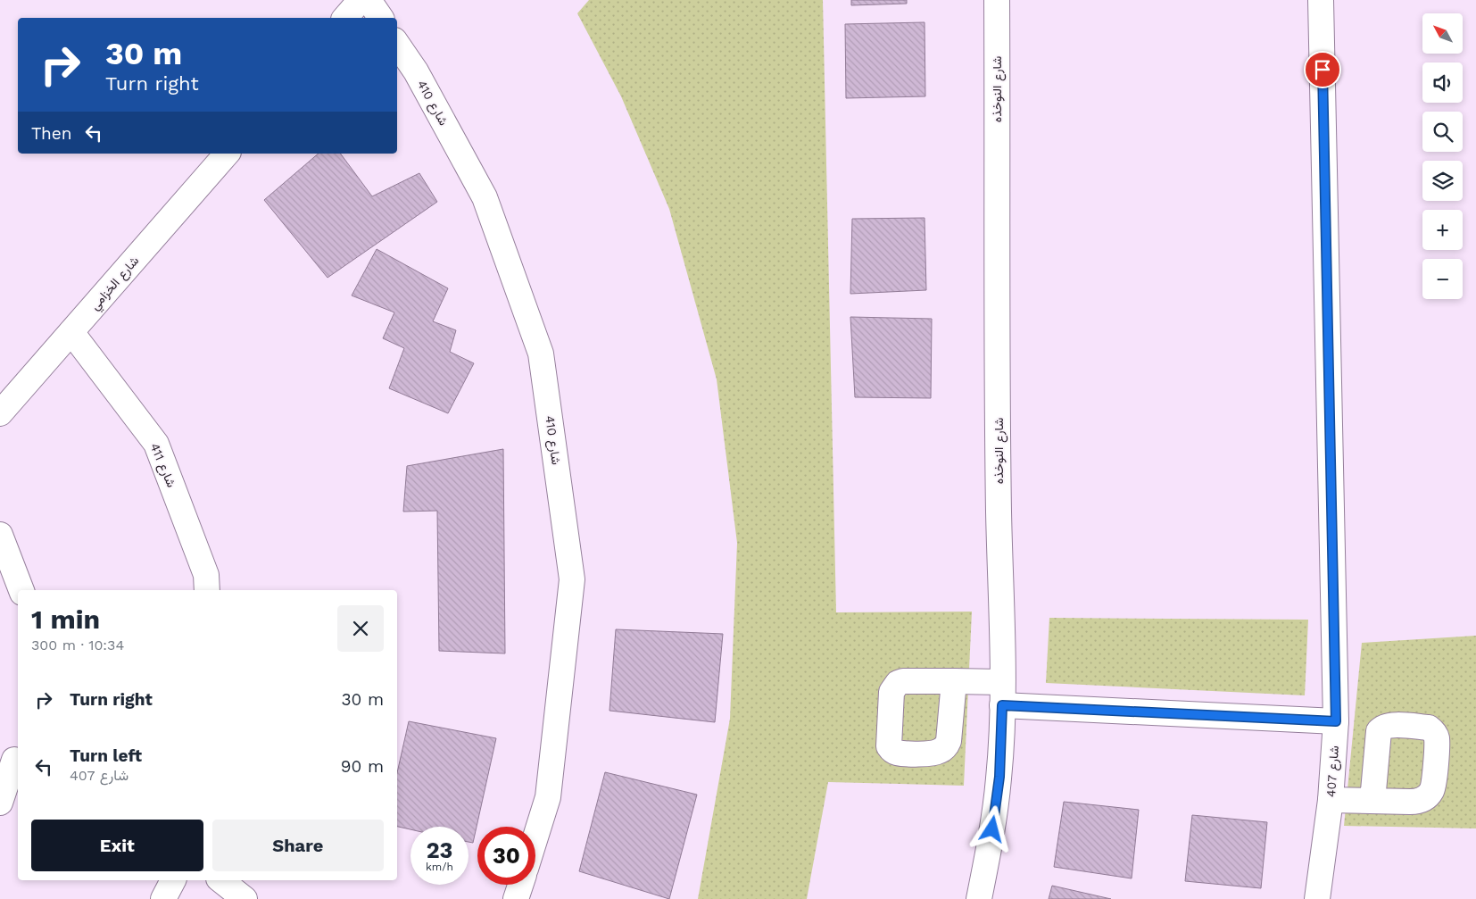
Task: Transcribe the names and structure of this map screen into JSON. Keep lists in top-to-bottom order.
{
  "streets": {
    "street": [
      "شارع النوخذه",
      "شارع 410",
      "شارع الخزامي",
      "شارع 411",
      "شارع 407"
    ]
  },
  "crossings": [
    ["شارع الخزامي", "شارع 411"]
  ],
  "north": "top left",
  "page": {
    "map_buttons": ["+", "−"],
    "turn": ["30 m", "Turn right"],
    "then": "Then",
    "heading": ["1 min", "300 m · 10:34"],
    "list": [
      {
        "name": "Turn right",
        "value": "30 m"
      },
      {
        "name": "Turn left",
        "note": "شارع 407",
        "value": "90 m"
      }
    ],
    "buttons": ["Exit", "Share"],
    "speed": "23 km/h",
    "limit": "30"
  }
}
